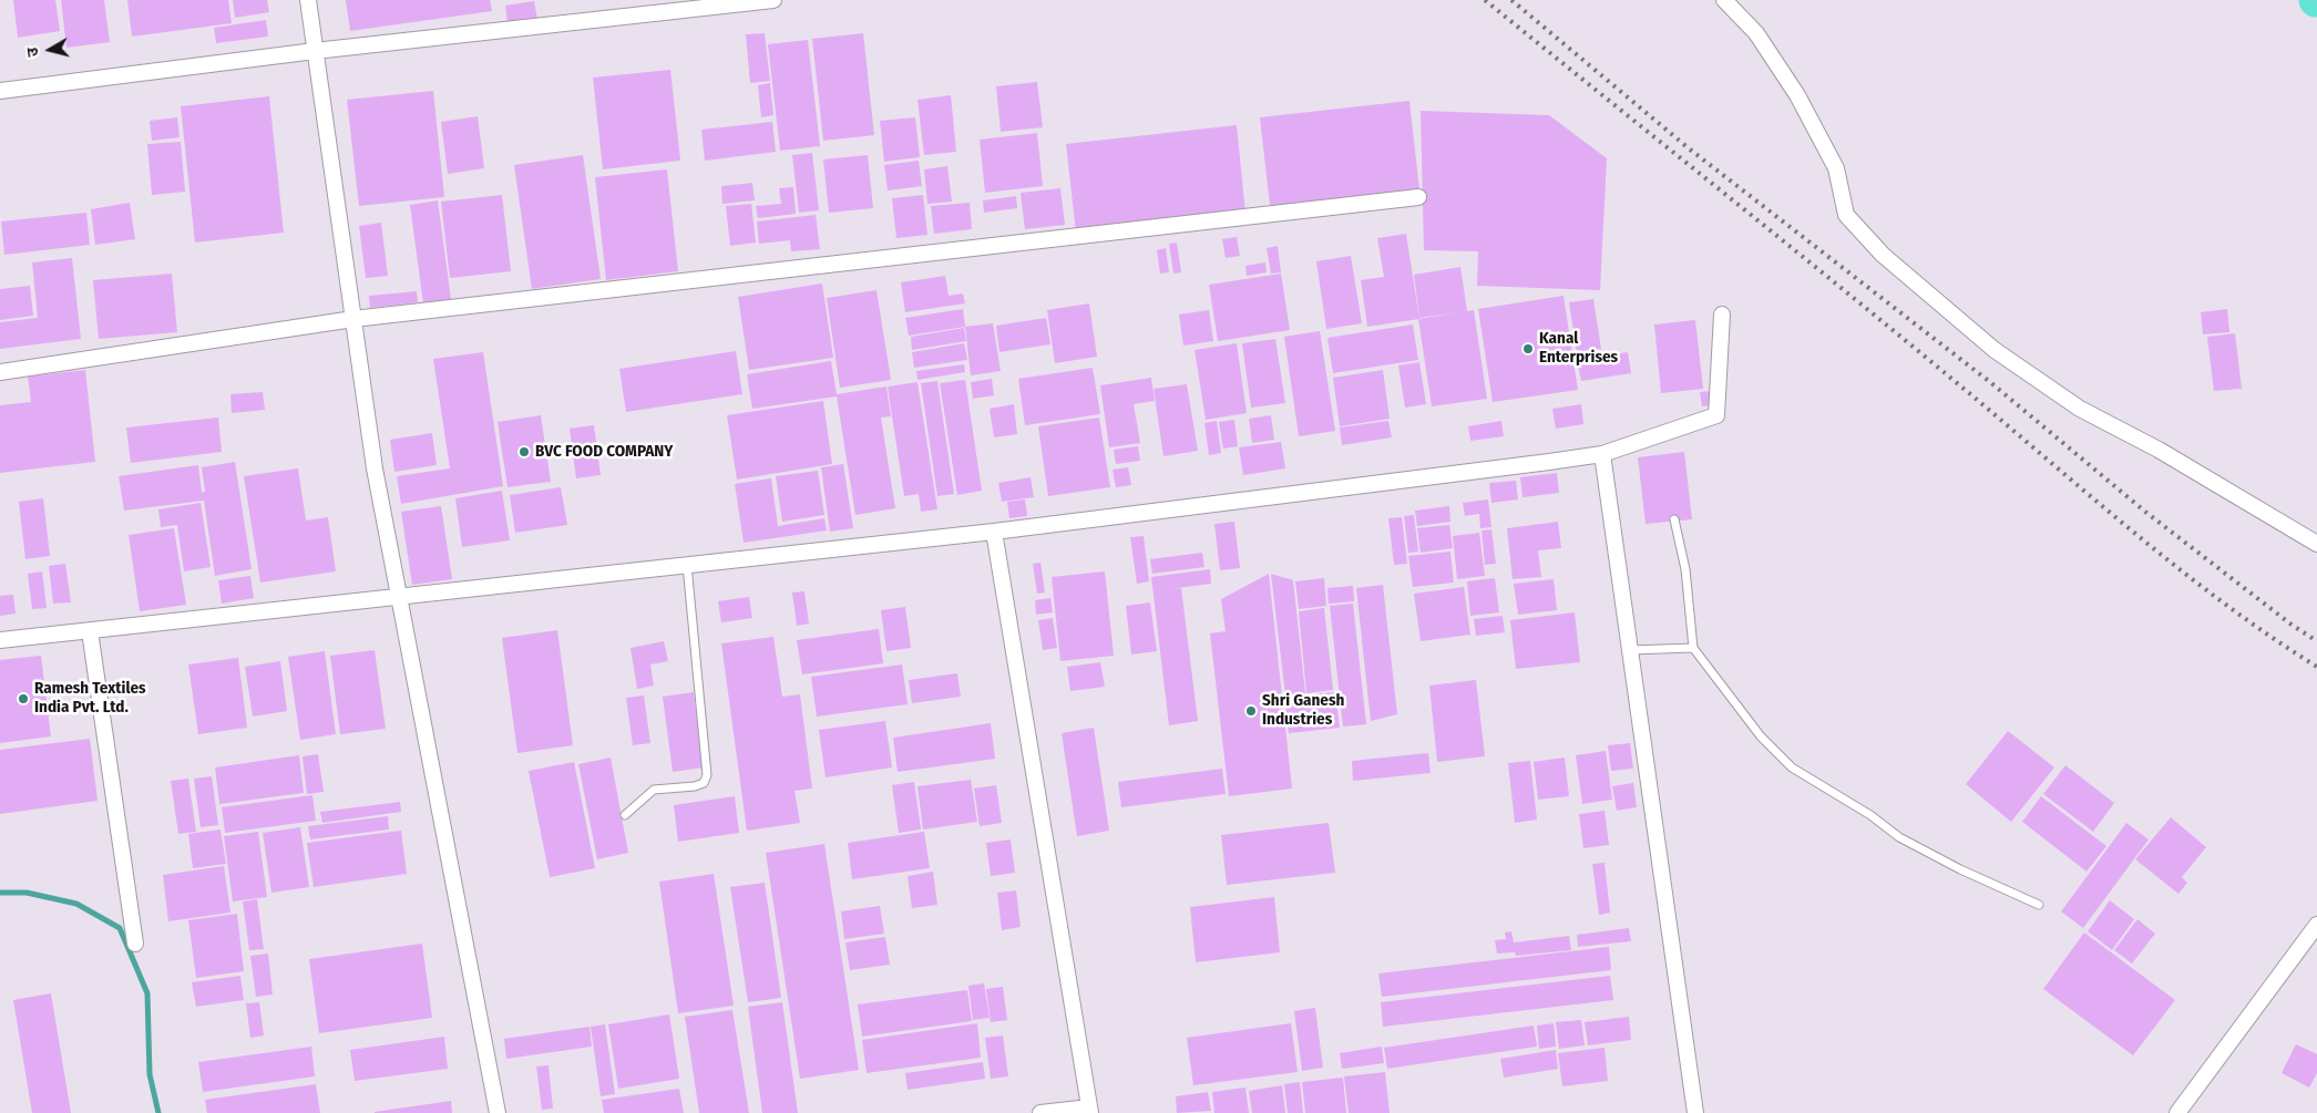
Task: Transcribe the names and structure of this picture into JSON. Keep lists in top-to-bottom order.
{
  "places": [
    "Kanal Enterprises",
    "BVC FOOD COMPANY",
    "Ramesh Textiles India Pvt. Ltd.",
    "Shri Ganesh Industries"
  ],
  "north": "left"
}
